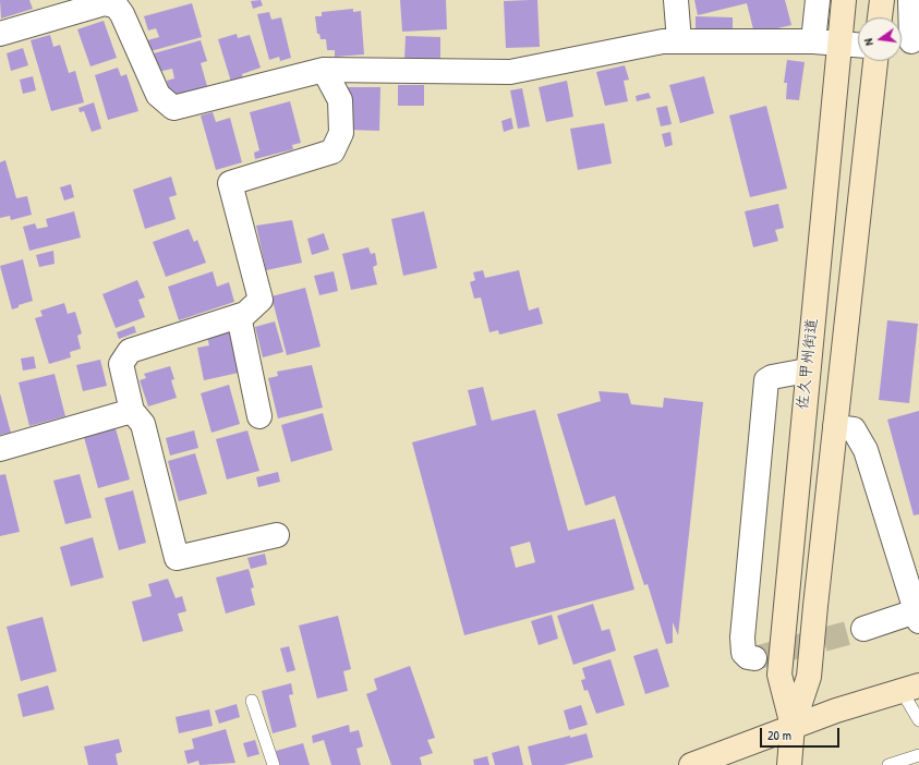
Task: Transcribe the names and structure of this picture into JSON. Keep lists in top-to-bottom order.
{
  "streets": {
    "main road": ["佐久甲州街道"]
  },
  "scale_bar": "20 m",
  "north": "left"
}
